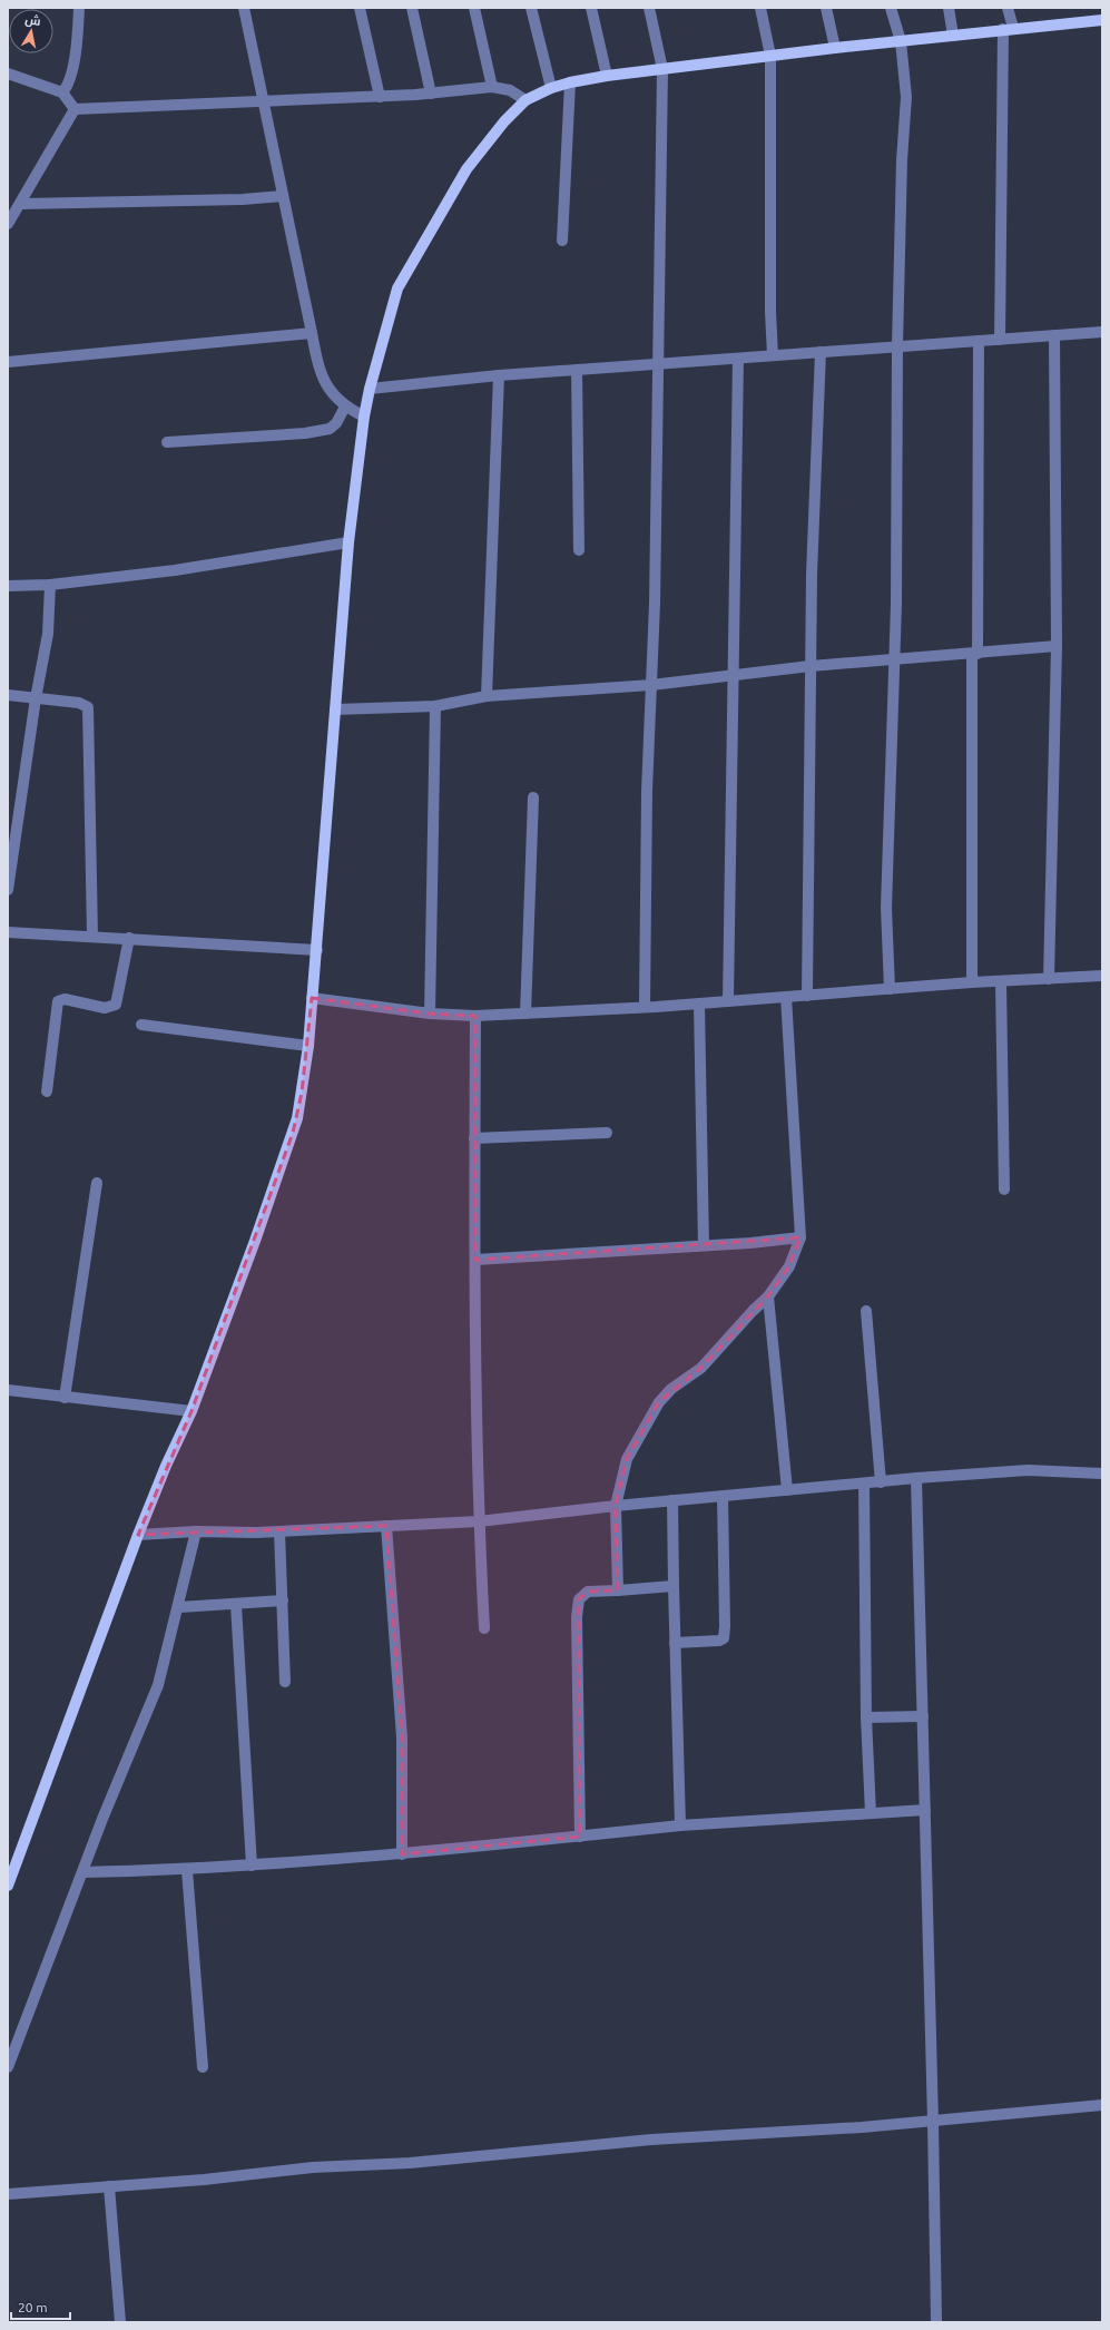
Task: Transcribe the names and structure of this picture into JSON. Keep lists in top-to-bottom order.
{
  "scale_bar": "20 m",
  "north": "top"
}
